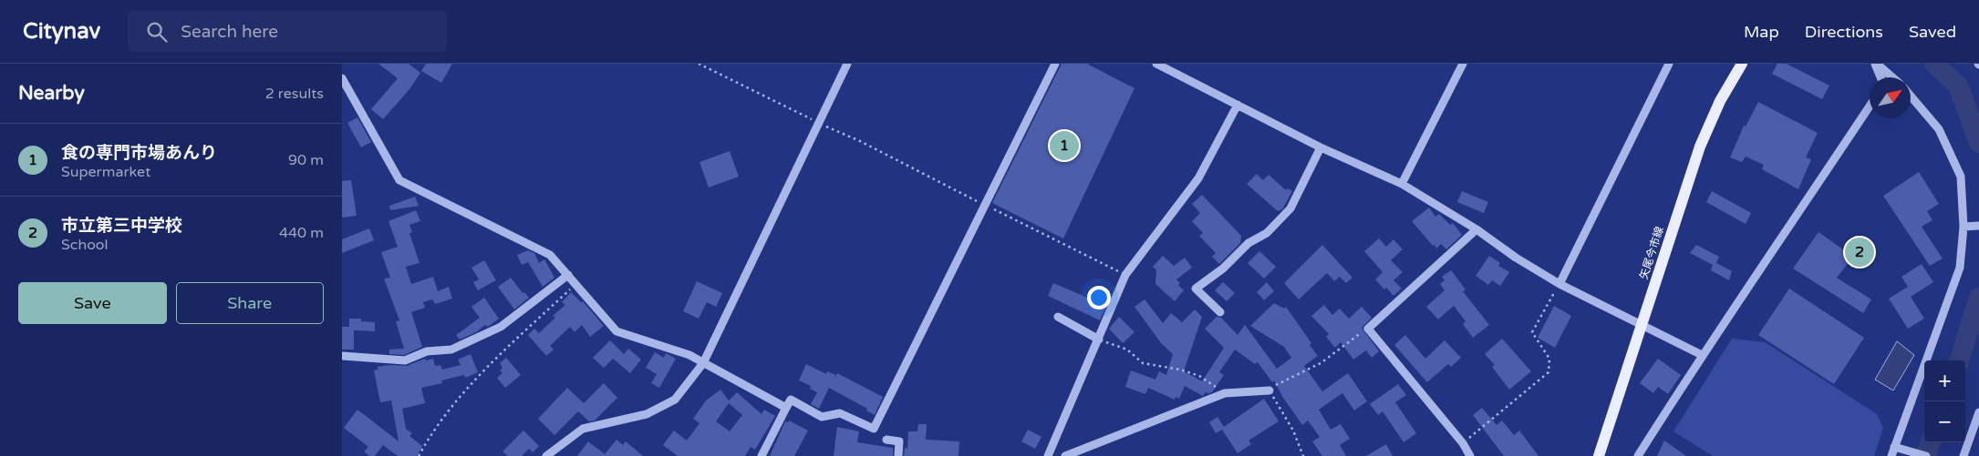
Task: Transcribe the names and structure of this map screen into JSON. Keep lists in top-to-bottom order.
{
  "streets": {
    "main road": ["矢尾今市線"]
  },
  "north": "top right",
  "page": {
    "header": "Citynav",
    "search": "Search here",
    "nav": ["Map", "Directions", "Saved"],
    "heading": ["Nearby", "2 results"],
    "list": [
      {
        "mark": "1",
        "name": "食の専門市場あんり",
        "note": "Supermarket",
        "value": "90 m"
      },
      {
        "mark": "2",
        "name": "市立第三中学校",
        "note": "School",
        "value": "440 m"
      }
    ],
    "pins": ["1", "2"],
    "buttons": ["Save", "Share"],
    "map_buttons": ["+", "−"]
  }
}
